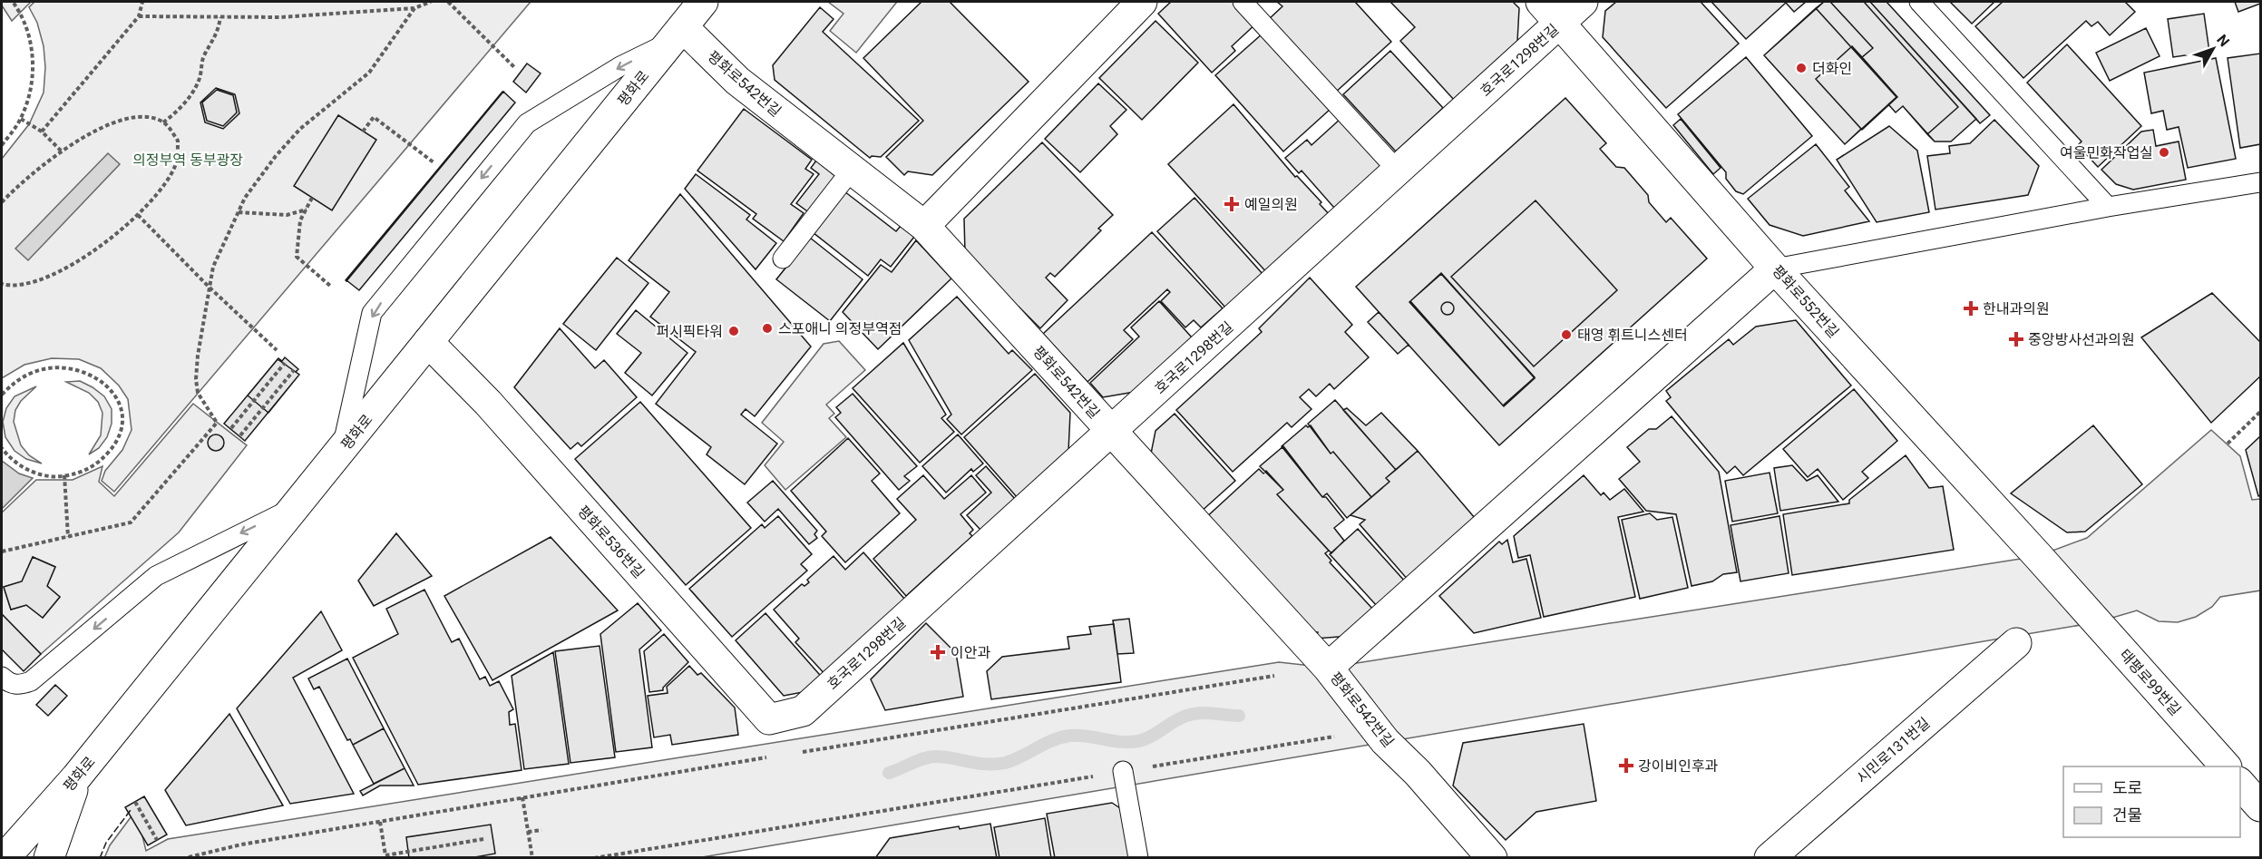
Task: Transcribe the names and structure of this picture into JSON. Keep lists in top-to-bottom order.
{
  "streets": {
    "street": [
      "호국로1298번길",
      "평화로542번길",
      "평화로",
      "평화로552번길",
      "평화로536번길",
      "태평로99번길",
      "시민로131번길"
    ]
  },
  "crossings": [
    ["호국로1298번길", "평화로542번길"],
    ["호국로1298번길", "평화로552번길"],
    ["호국로1298번길", "평화로536번길"],
    ["평화로542번길", "평화로"],
    ["평화로", "평화로536번길"],
    ["평화로552번길", "태평로99번길"]
  ],
  "parks": ["의정부역 동부광장"],
  "places": {
    "other": [
      "더화인",
      "여울민화작업실",
      "스포애니 의정부역점",
      "퍼시픽타워",
      "태영 휘트니스센터"
    ],
    "health": [
      "예일의원",
      "한내과의원",
      "중앙방사선과의원",
      "이안과",
      "강이비인후과"
    ]
  },
  "legend": ["도로", "건물"],
  "north": "top right"
}
